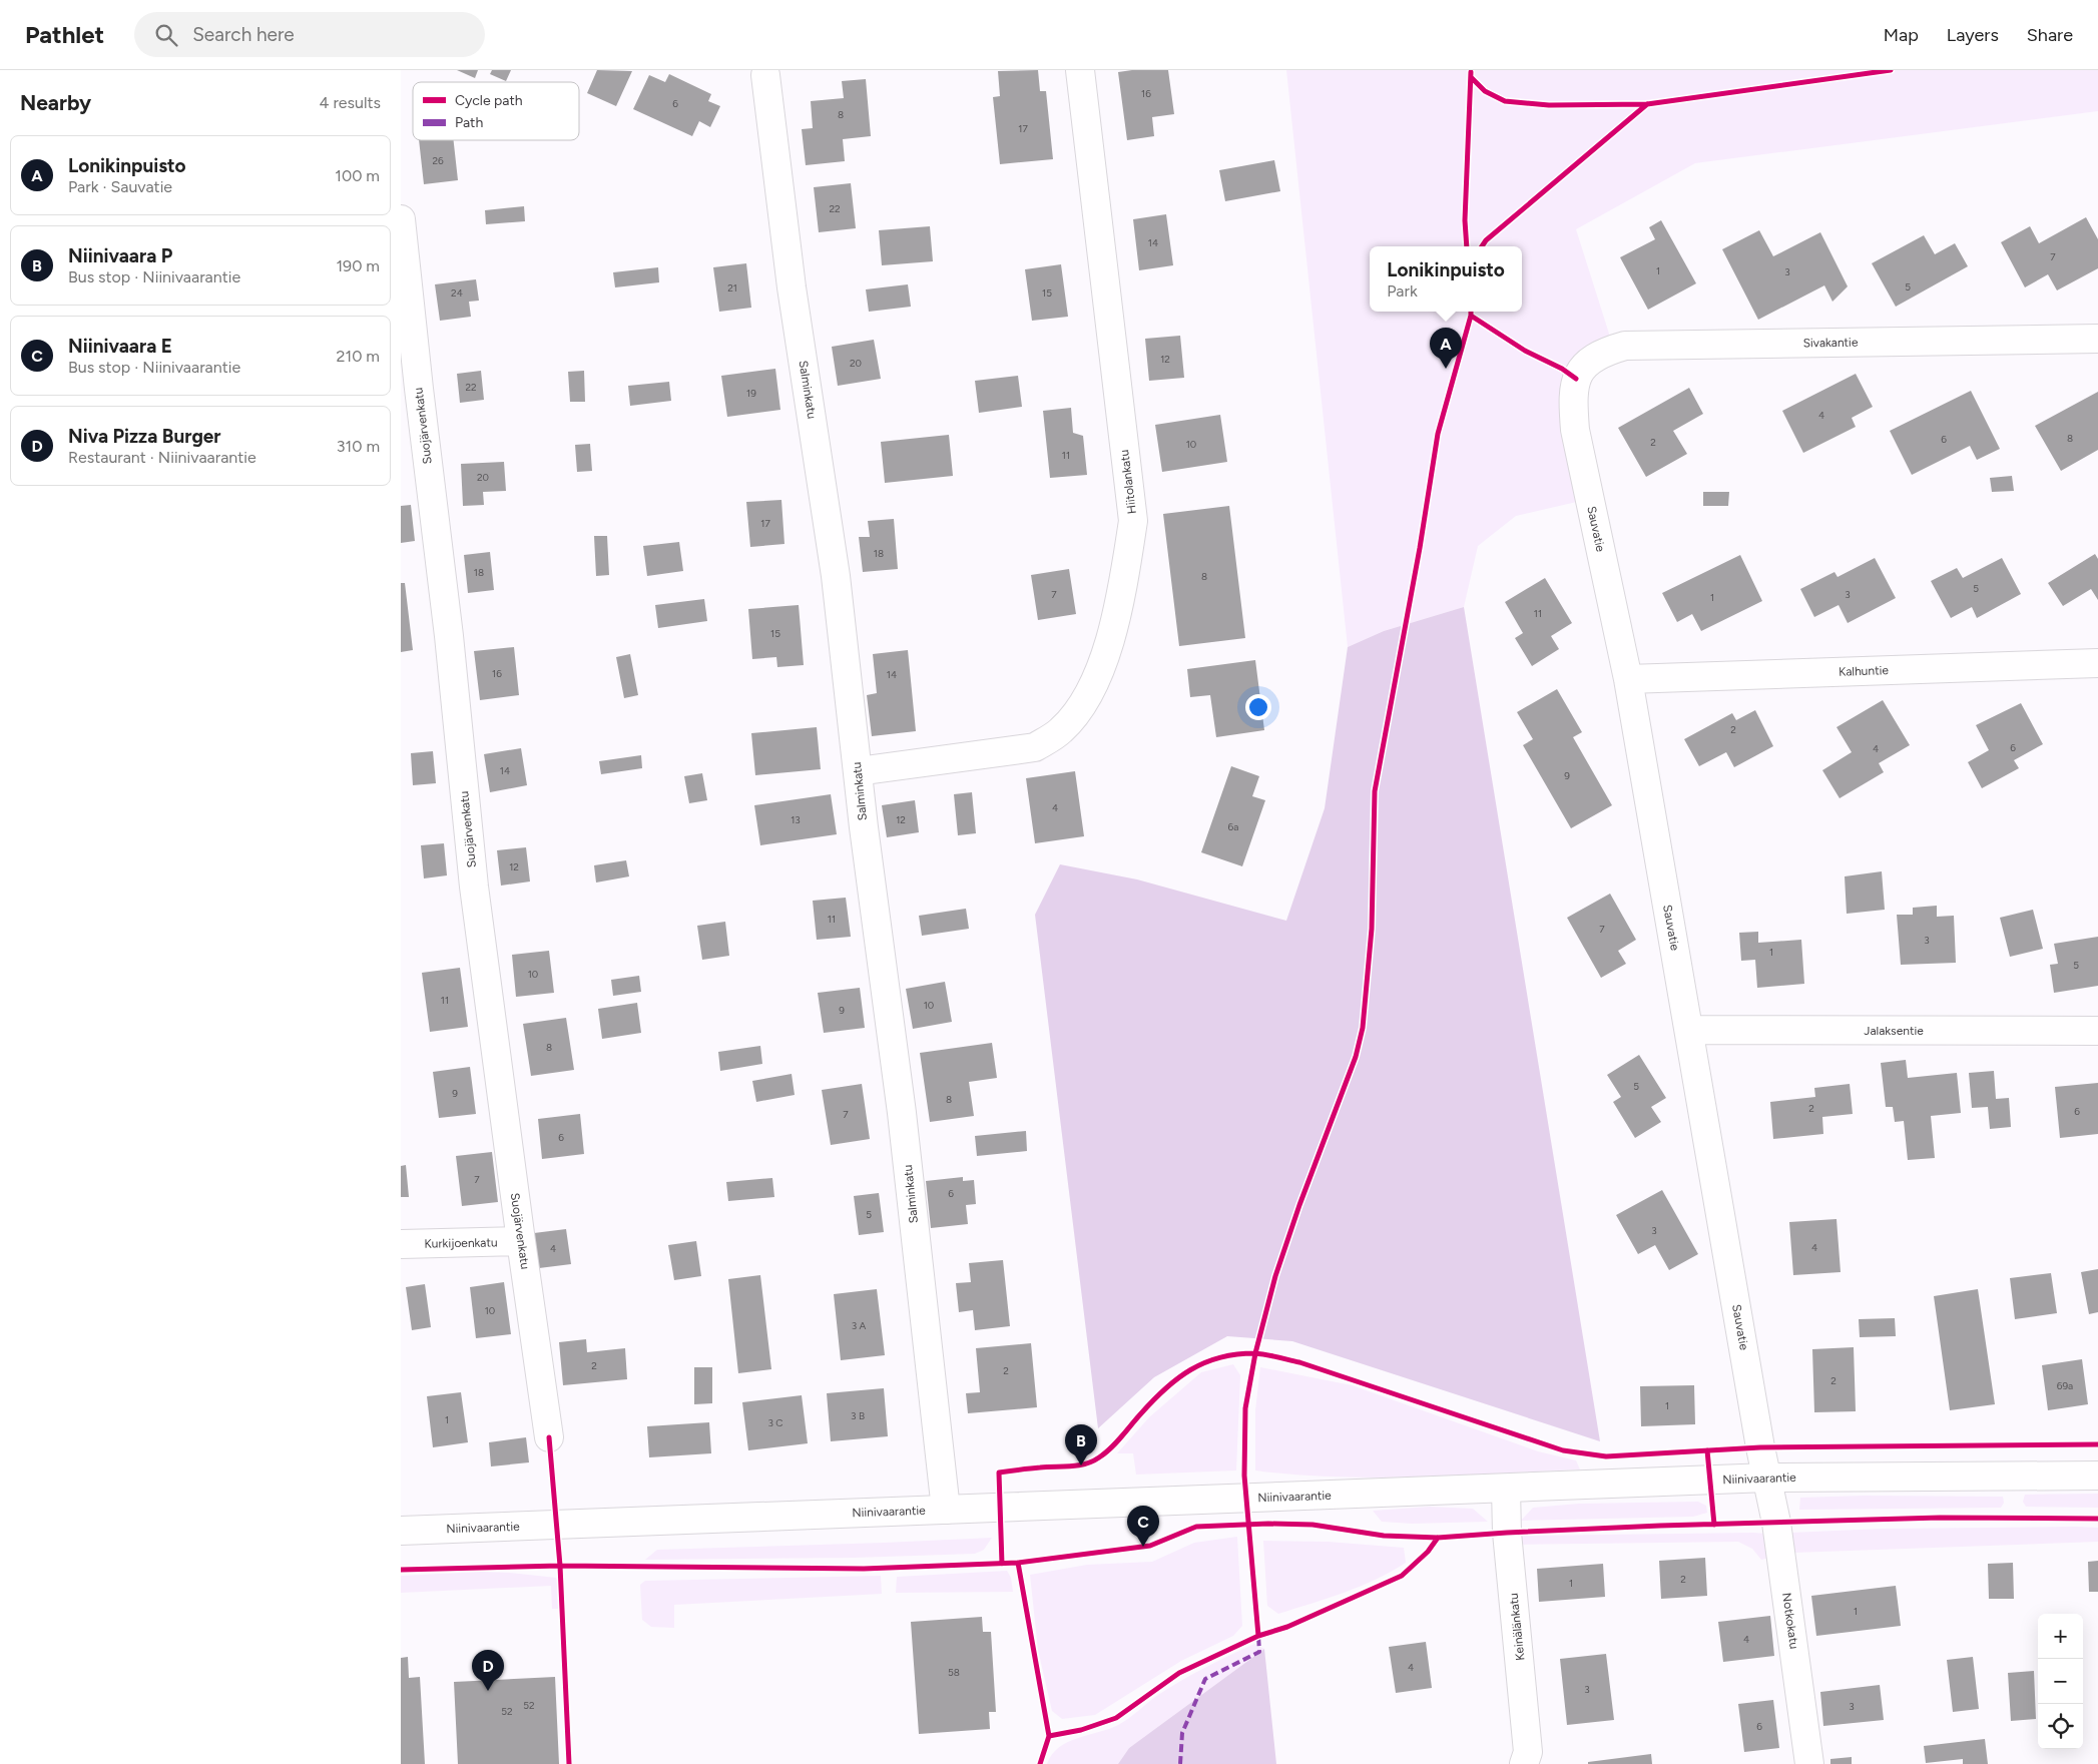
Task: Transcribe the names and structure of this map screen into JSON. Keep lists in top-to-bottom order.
{
  "streets": {
    "street": [
      "Sivakantie",
      "Salminkatu",
      "Suojärvenkatu",
      "Hiitolankatu",
      "Sauvatie",
      "Kalhuntie",
      "Jalaksentie",
      "Kurkijoenkatu",
      "Niinivaarantie",
      "Notkokatu",
      "Keinälänkatu"
    ]
  },
  "crossings": [
    ["Sivakantie", "Sauvatie"],
    ["Salminkatu", "Hiitolankatu"],
    ["Salminkatu", "Niinivaarantie"],
    ["Suojärvenkatu", "Kurkijoenkatu"],
    ["Sauvatie", "Kalhuntie"],
    ["Sauvatie", "Jalaksentie"],
    ["Sauvatie", "Niinivaarantie"],
    ["Sauvatie", "Notkokatu"],
    ["Niinivaarantie", "Notkokatu"],
    ["Niinivaarantie", "Keinälänkatu"]
  ],
  "house_numbers": [
    "16",
    "6",
    "8",
    "17",
    "26",
    "22",
    "14",
    "7",
    "1",
    "3",
    "5",
    "21",
    "24",
    "15",
    "12",
    "20",
    "22",
    "19",
    "4",
    "8",
    "6",
    "2",
    "10",
    "11",
    "20",
    "17",
    "18",
    "18",
    "8",
    "5",
    "7",
    "3",
    "1",
    "11",
    "15",
    "16",
    "14",
    "2",
    "6",
    "4",
    "14",
    "9",
    "4",
    "13",
    "12",
    "6a",
    "12",
    "11",
    "7",
    "3",
    "1",
    "5",
    "10",
    "11",
    "10",
    "9",
    "8",
    "5",
    "9",
    "8",
    "2",
    "6",
    "7",
    "6",
    "7",
    "6",
    "5",
    "3",
    "4",
    "4",
    "10",
    "3 A",
    "2",
    "2",
    "2",
    "69a",
    "1",
    "3 B",
    "1",
    "3 C",
    "2",
    "1",
    "1",
    "4",
    "4",
    "58",
    "3",
    "52",
    "3",
    "52",
    "6"
  ],
  "legend": ["Cycle path", "Path"],
  "page": {
    "header": "Pathlet",
    "search": "Search here",
    "nav": ["Map", "Layers", "Share"],
    "heading": ["Nearby", "4 results"],
    "list": [
      {
        "mark": "A",
        "name": "Lonikinpuisto",
        "note": "Park · Sauvatie",
        "value": "100 m"
      },
      {
        "mark": "B",
        "name": "Niinivaara P",
        "note": "Bus stop · Niinivaarantie",
        "value": "190 m"
      },
      {
        "mark": "C",
        "name": "Niinivaara E",
        "note": "Bus stop · Niinivaarantie",
        "value": "210 m"
      },
      {
        "mark": "D",
        "name": "Niva Pizza Burger",
        "note": "Restaurant · Niinivaarantie",
        "value": "310 m"
      }
    ],
    "popup": ["Lonikinpuisto", "Park"],
    "pins": [
      "A",
      "B",
      "C",
      "D"
    ],
    "map_buttons": ["+", "−"]
  }
}
